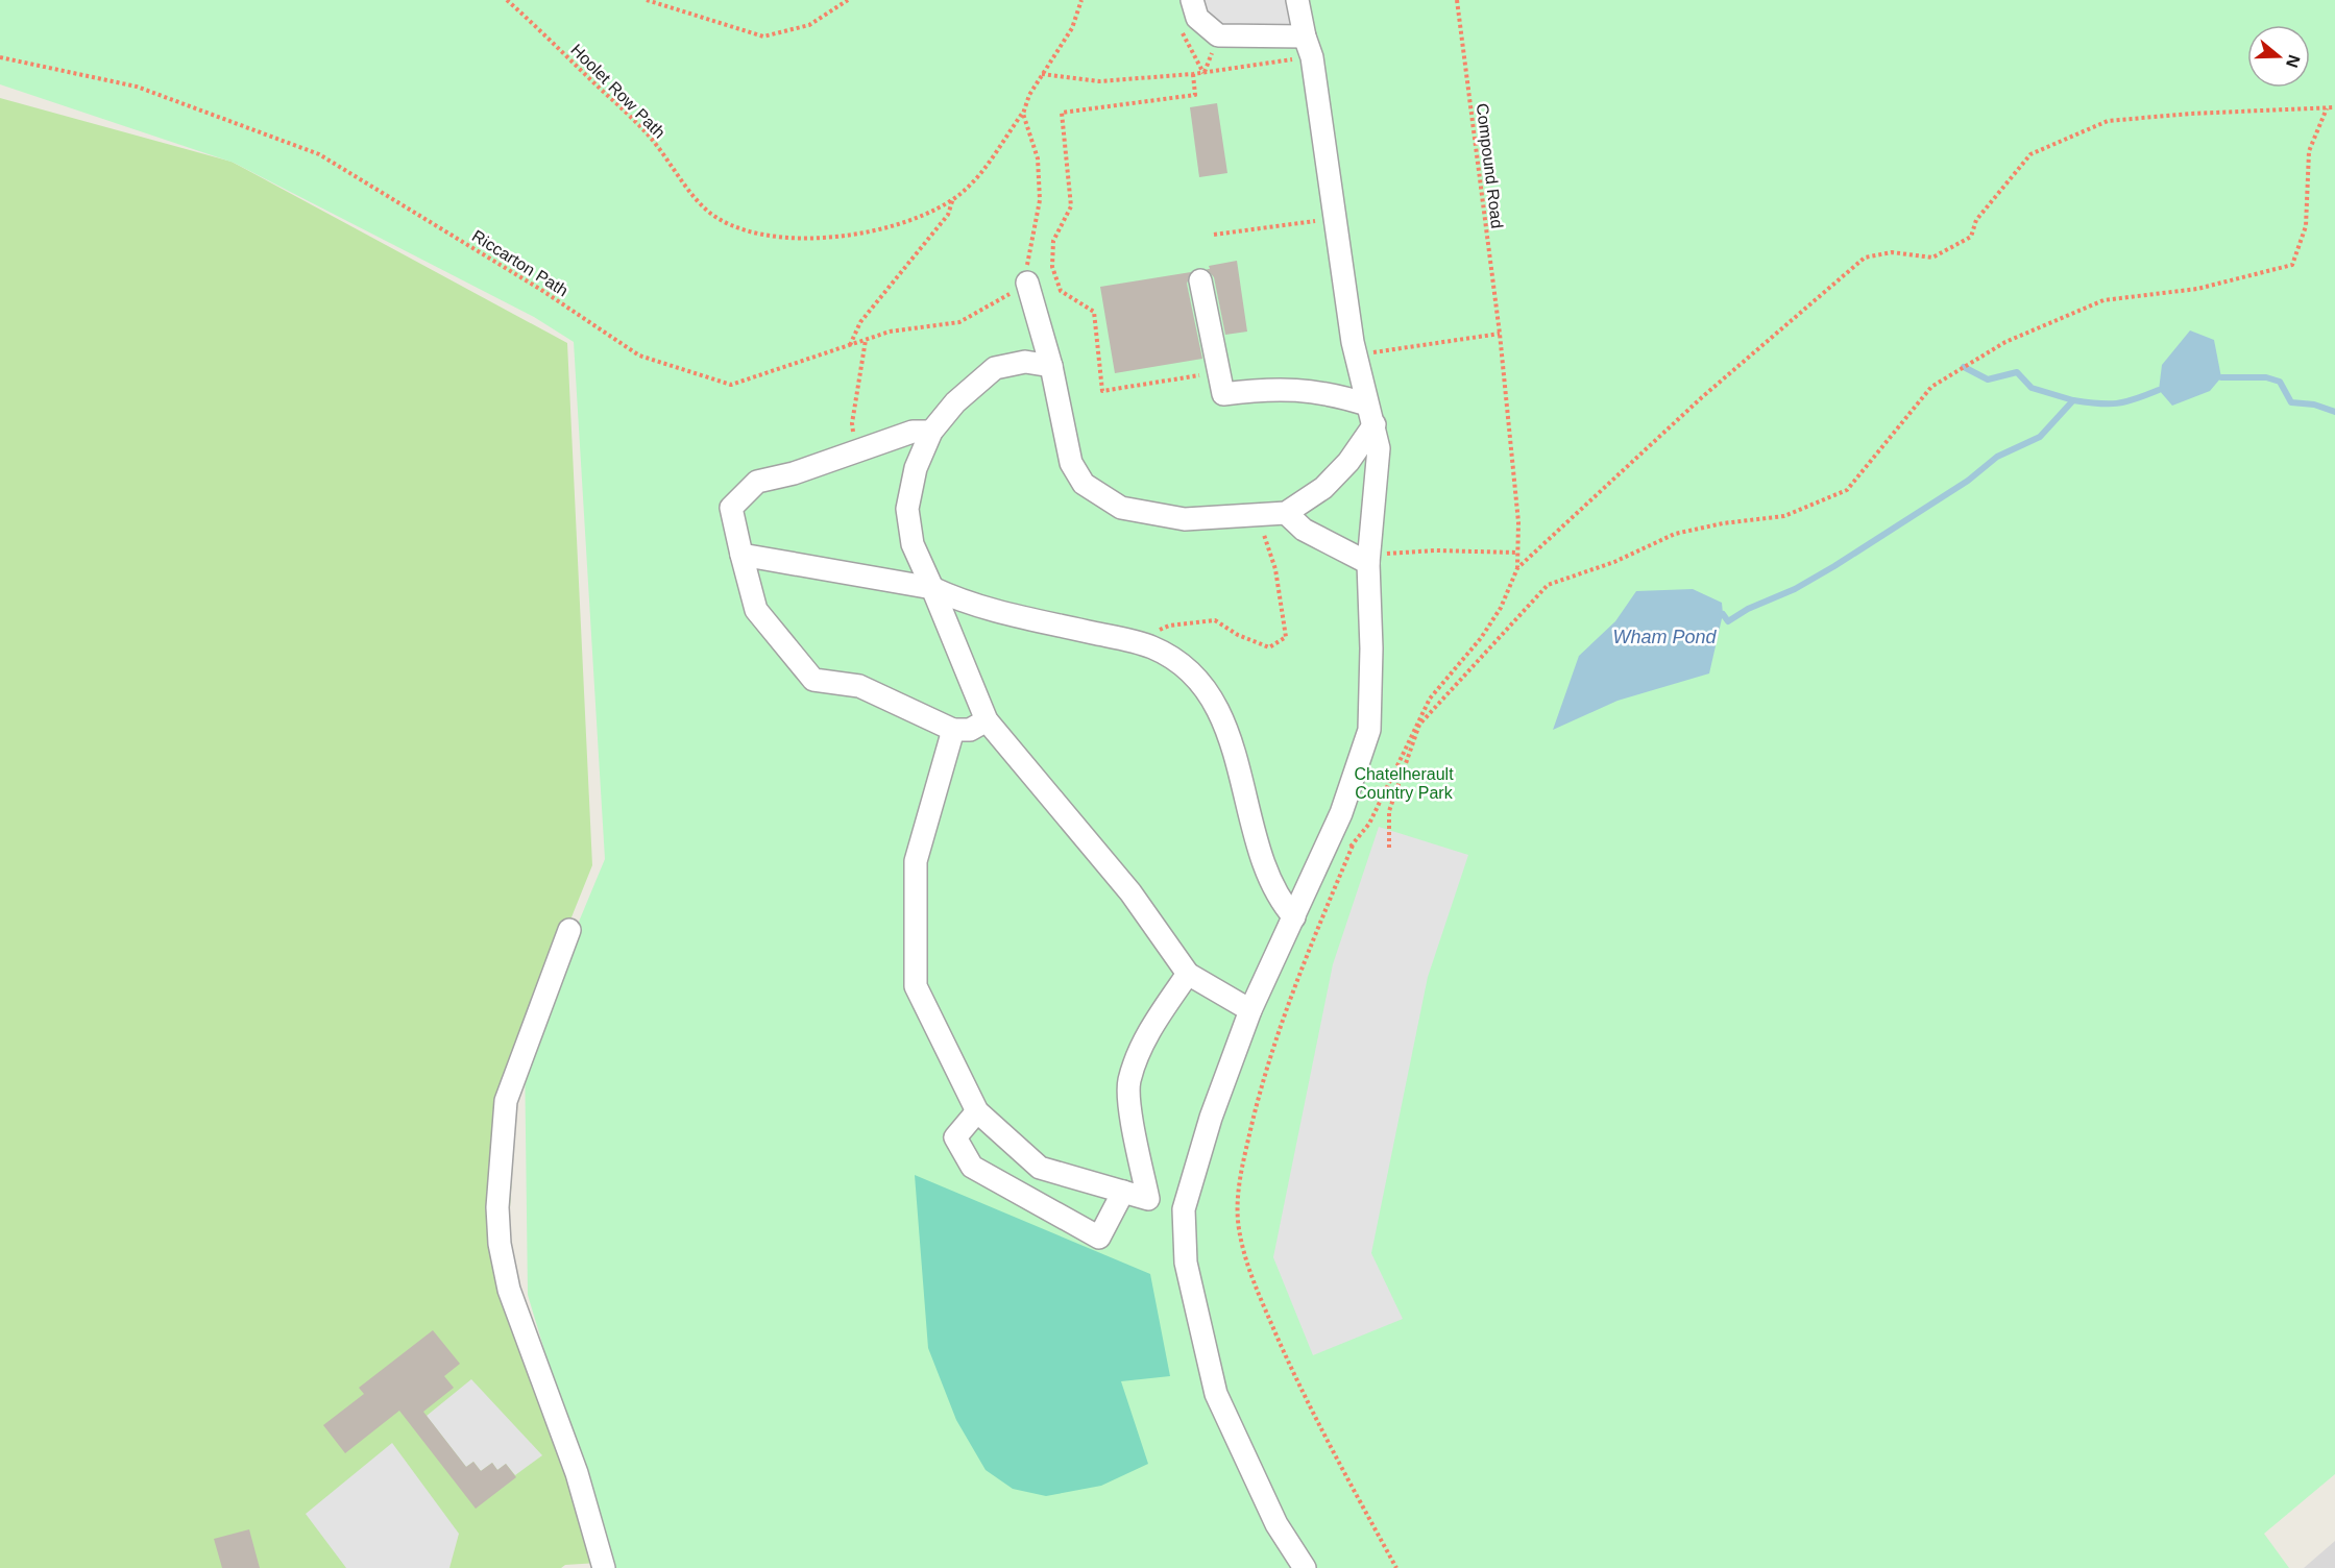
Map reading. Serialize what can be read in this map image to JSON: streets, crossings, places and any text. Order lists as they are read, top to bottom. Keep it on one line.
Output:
{"streets":{"path":["Hoolet Row Path","Compound Road","Riccarton Path"]},"water":["Wham Pond"],"parks":["Chatelherault Country Park"],"north":"right"}
